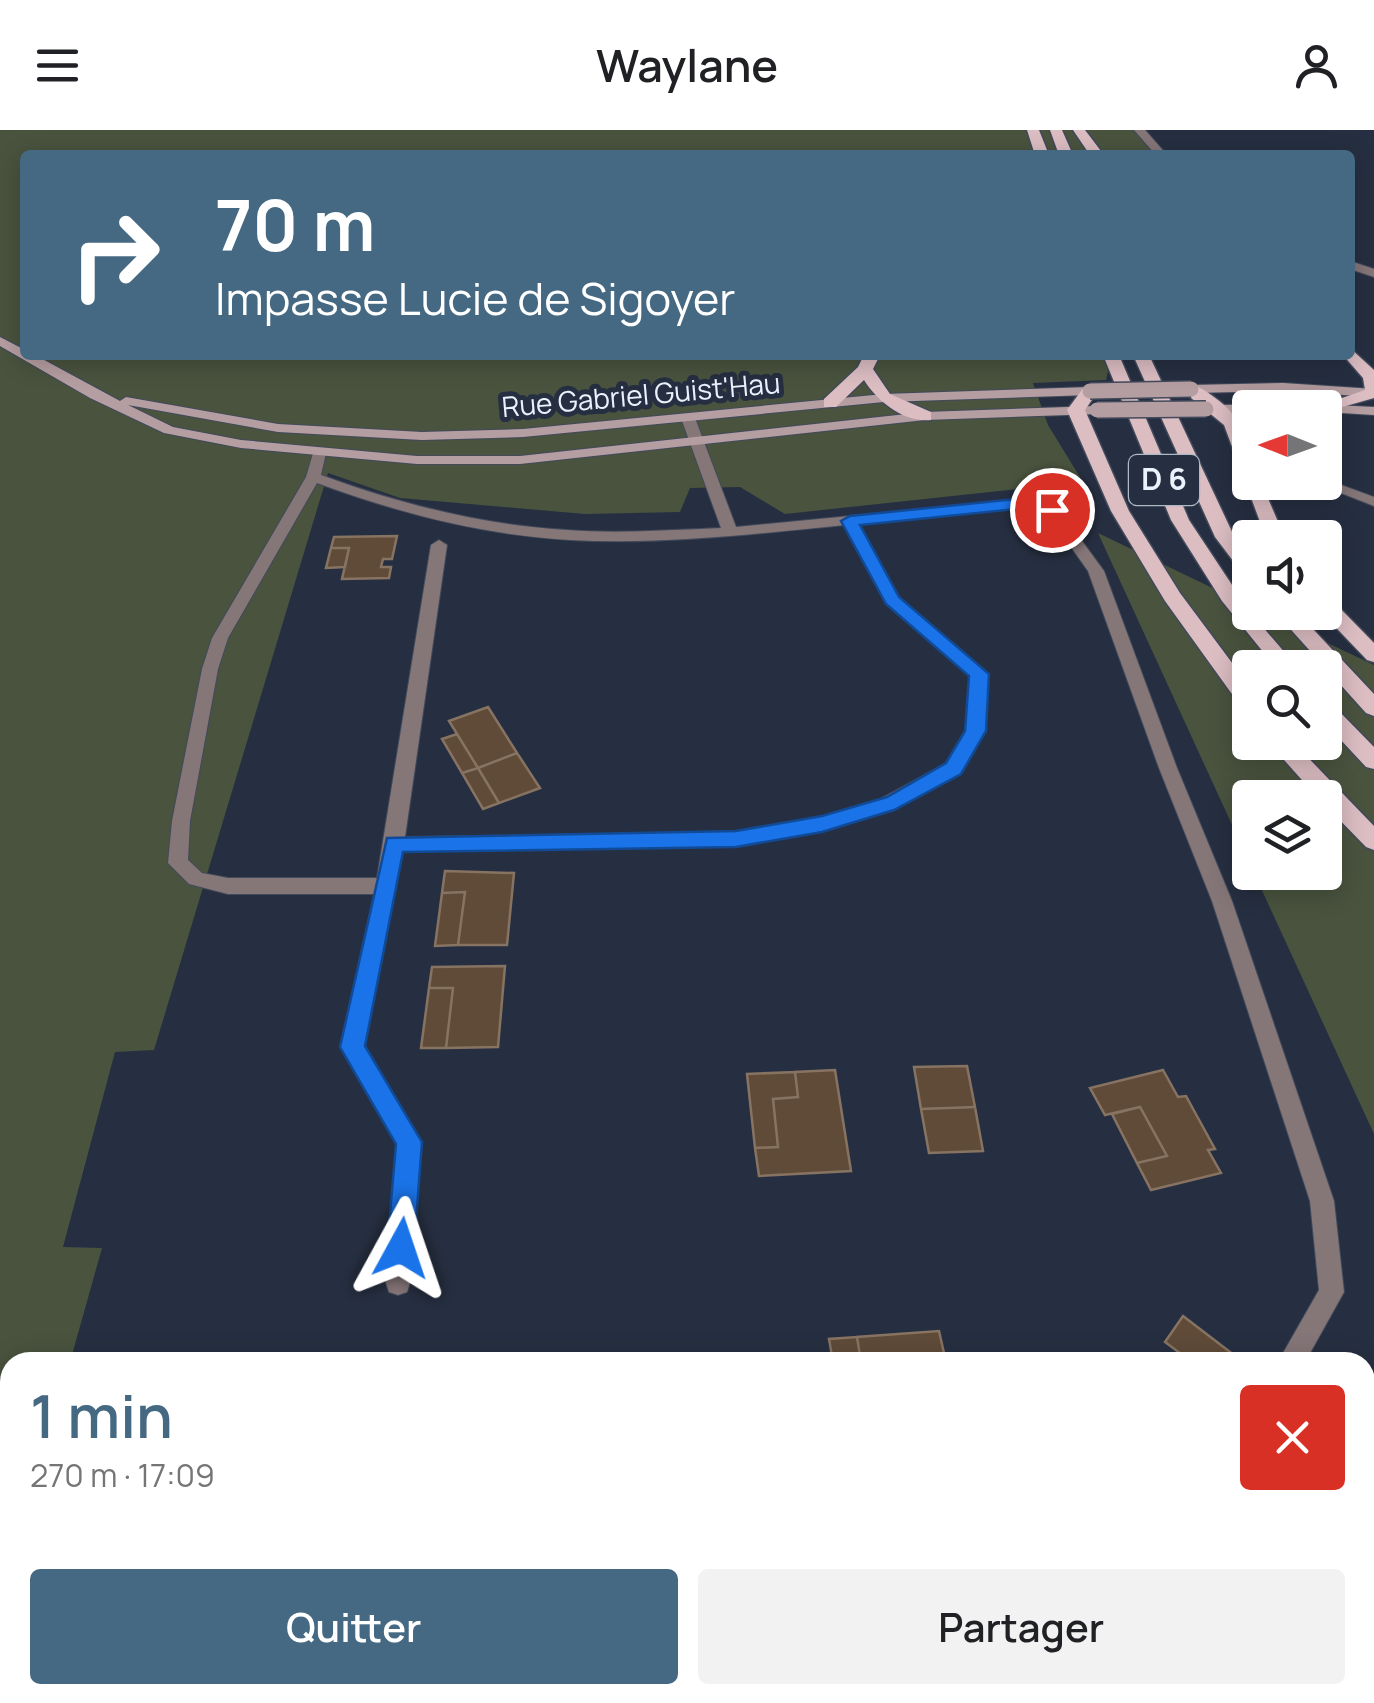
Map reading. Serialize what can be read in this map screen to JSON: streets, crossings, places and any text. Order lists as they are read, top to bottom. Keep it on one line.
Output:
{"streets":{"main road":["Rue Gabriel Guist'Hau","D 6"]},"crossings":[["Rue Gabriel Guist'Hau","D 6"]],"north":"left","page":{"header":"Waylane","turn":["70 m","Impasse Lucie de Sigoyer"],"heading":["1 min","270 m · 17:09"],"buttons":["Quitter","Partager"]}}
